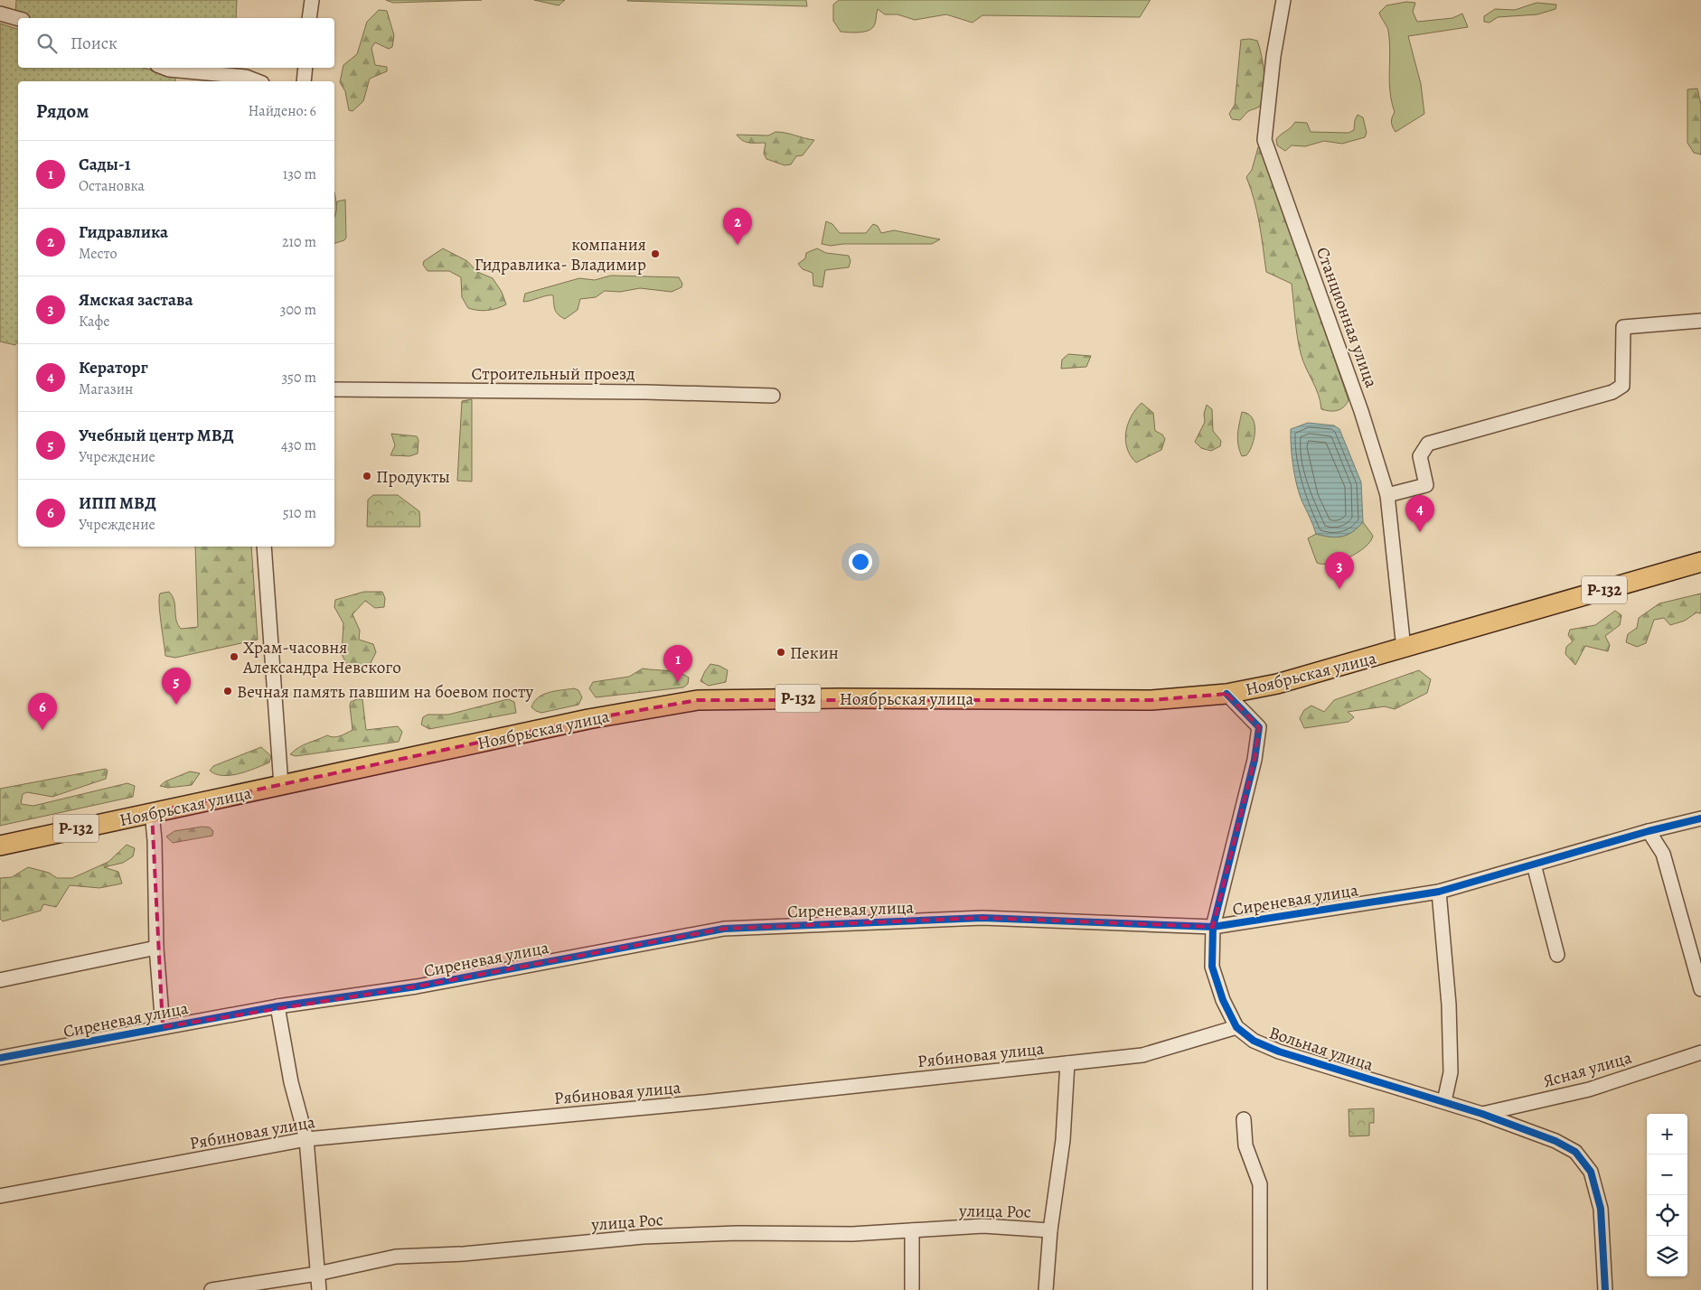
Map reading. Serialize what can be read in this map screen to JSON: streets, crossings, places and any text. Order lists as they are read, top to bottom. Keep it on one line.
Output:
{"streets":{"highway":["Р-132","Ноябрьская улица"],"street":["Станционная улица","Строительный проезд","Сиреневая улица","Вольная улица","Рябиновая улица","Ясная улица","улица Рос"]},"crossings":[["Станционная улица","Ноябрьская улица"],["Ноябрьская улица","Вольная улица"],["Сиреневая улица","Вольная улица"],["Вольная улица","Рябиновая улица"],["Вольная улица","Ясная улица"]],"places":["компания Гидравлика- Владимир","Продукты","Пекин","Храм-часовня Александра Невского","Вечная память павшим на боевом посту"],"page":{"search":"Поиск","heading":["Рядом","Найдено: 6"],"list":[{"mark":"1","name":"Сады-1","note":"Остановка","value":"130 m"},{"mark":"2","name":"Гидравлика","note":"Место","value":"210 m"},{"mark":"3","name":"Ямская застава","note":"Кафе","value":"300 m"},{"mark":"4","name":"Кераторг","note":"Магазин","value":"350 m"},{"mark":"5","name":"Учебный центр МВД","note":"Учреждение","value":"430 m"},{"mark":"6","name":"ИПП МВД","note":"Учреждение","value":"510 m"}],"pins":["2","4","3","1","5","6"],"map_buttons":["+","−"]}}
